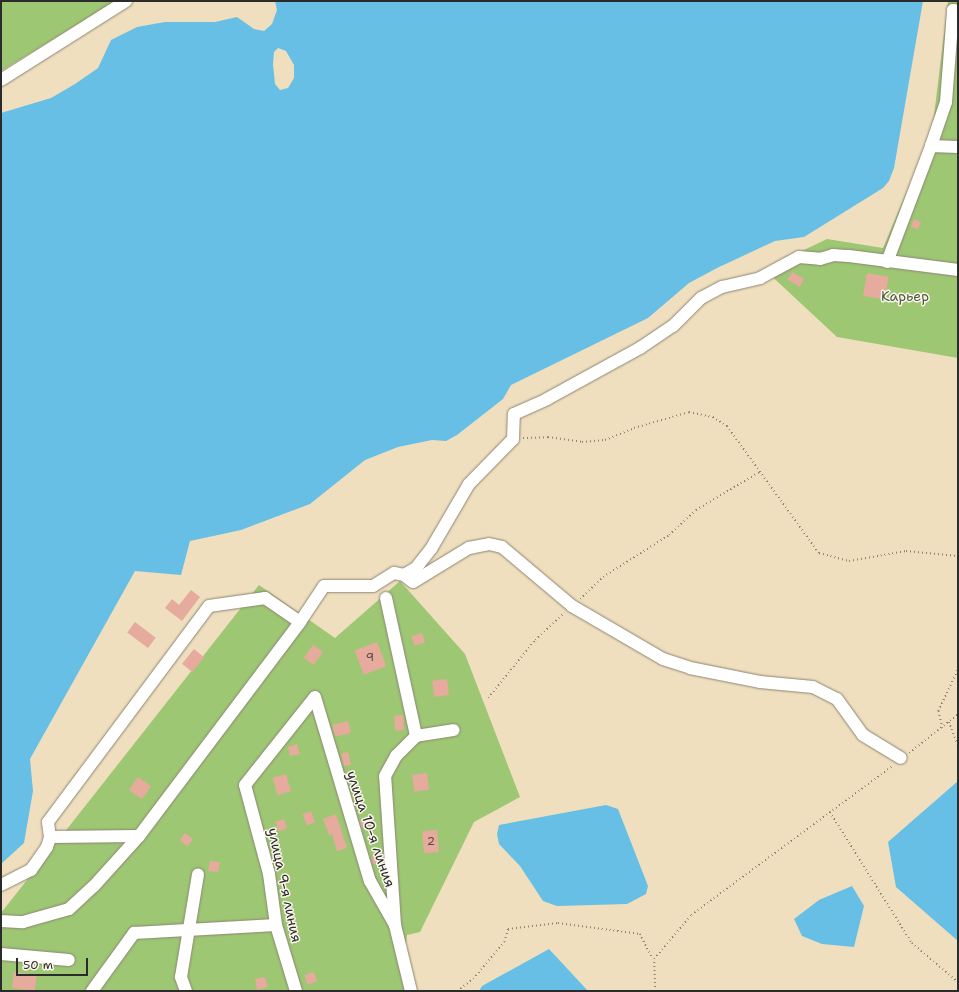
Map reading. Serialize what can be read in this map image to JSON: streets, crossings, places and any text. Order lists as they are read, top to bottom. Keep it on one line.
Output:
{"streets":{"street":["улица 10-я линия","улица 9-я линия"]},"crossings":[["улица 10-я линия","улица 9-я линия"]],"parks":["Карьер"],"house_numbers":["9","2"],"scale_bar":"50 m"}
